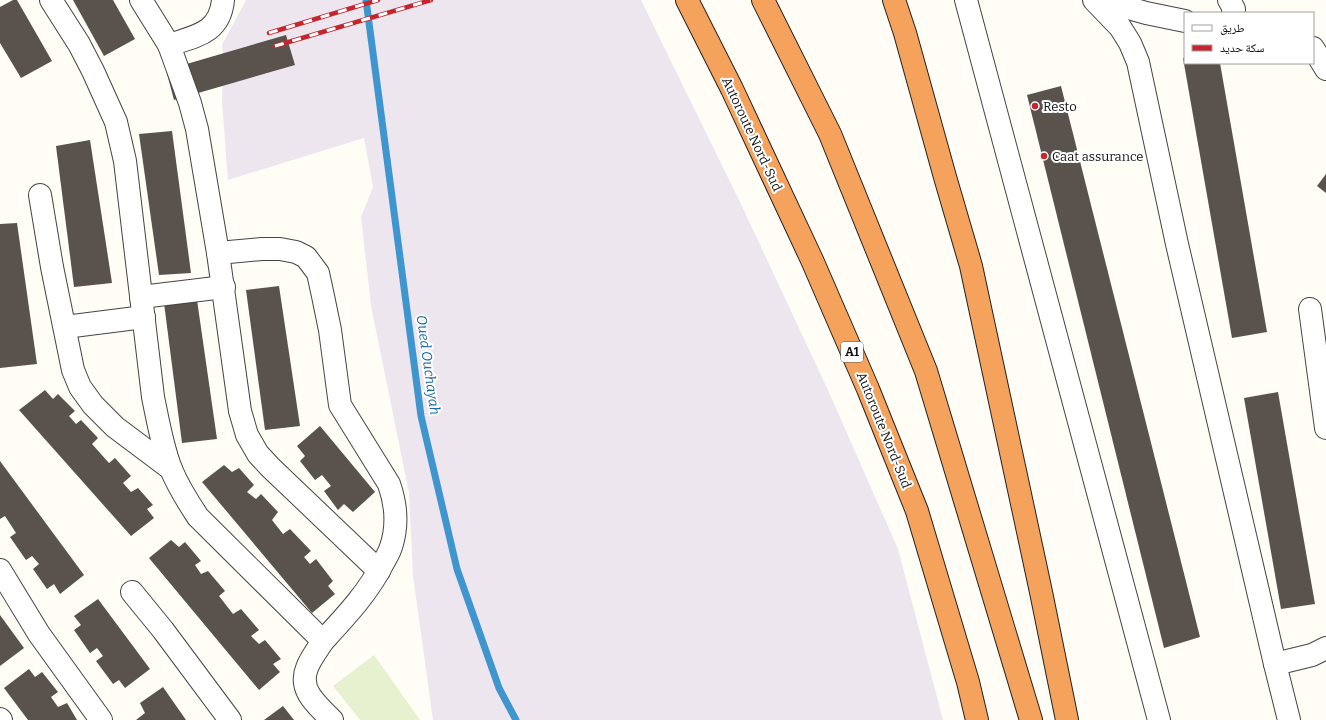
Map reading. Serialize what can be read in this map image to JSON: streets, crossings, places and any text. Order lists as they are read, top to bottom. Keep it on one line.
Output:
{"streets":{"highway":["Autoroute Nord-Sud","A1"]},"water":["Oued Ouchayah"],"places":["Resto","Caat assurance"],"legend":["طريق","سكة حديد"]}
